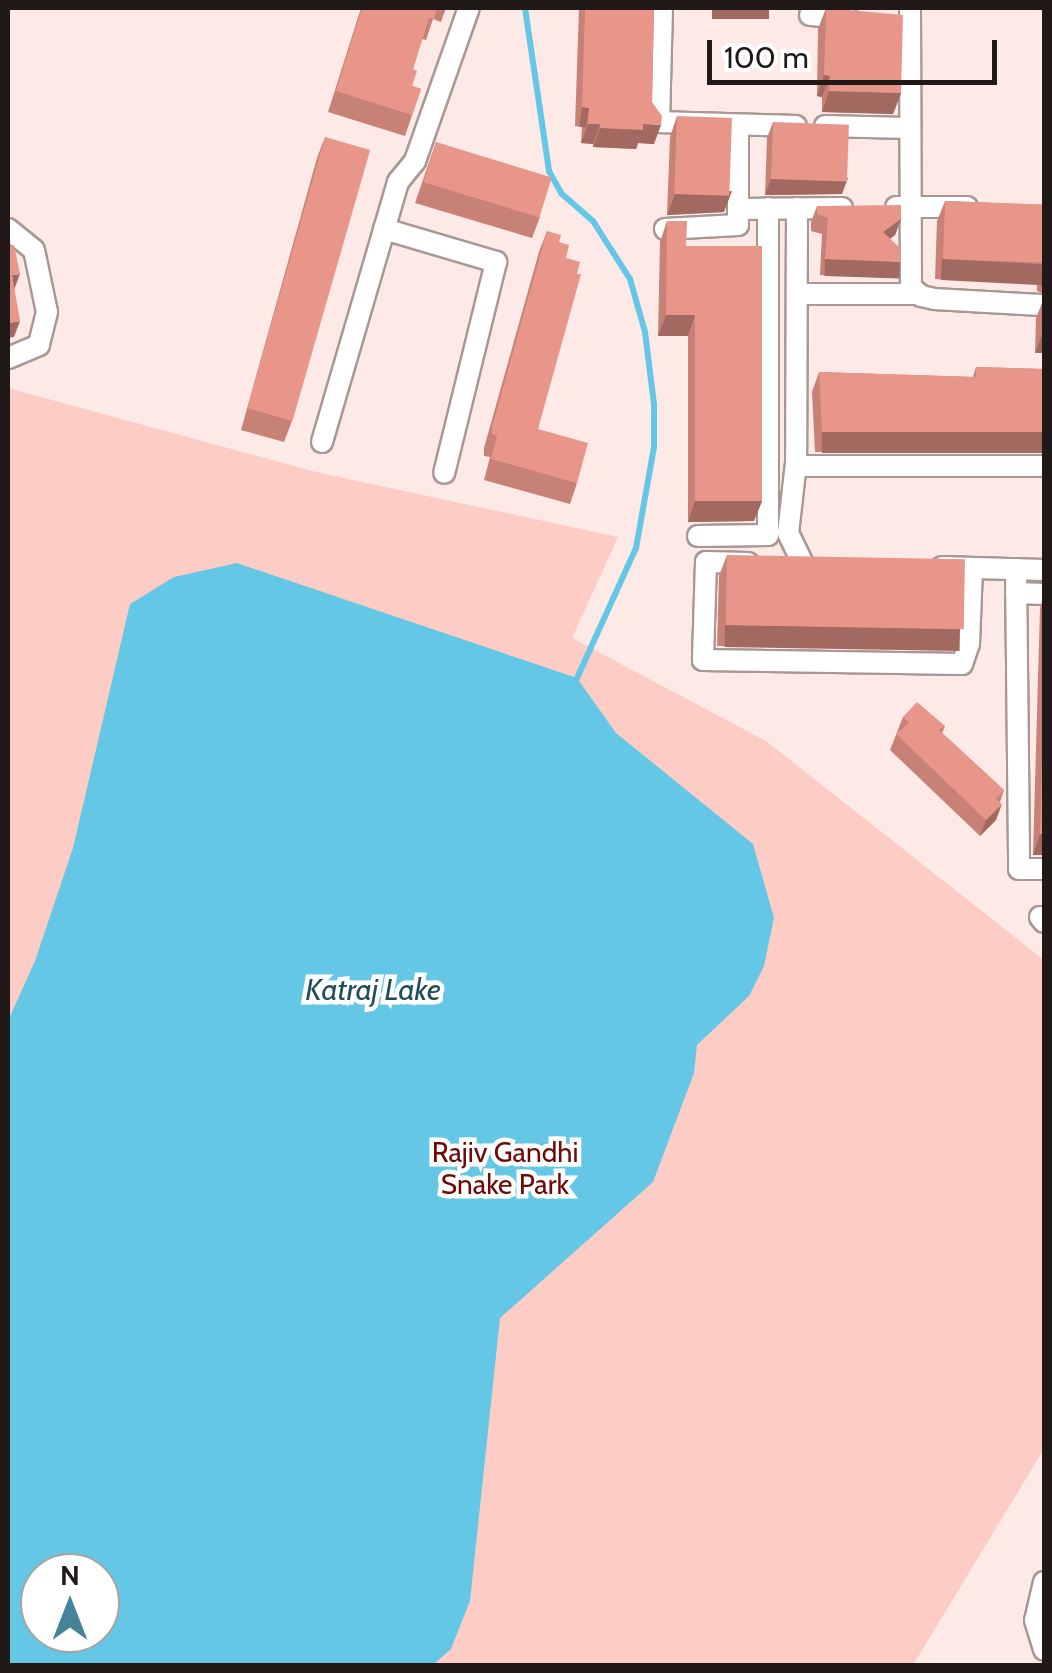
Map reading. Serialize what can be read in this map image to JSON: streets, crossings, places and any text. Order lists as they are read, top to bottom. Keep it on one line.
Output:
{"water":["Katraj Lake"],"parks":["Rajiv Gandhi Snake Park"],"scale_bar":"100 m","north":"top"}
